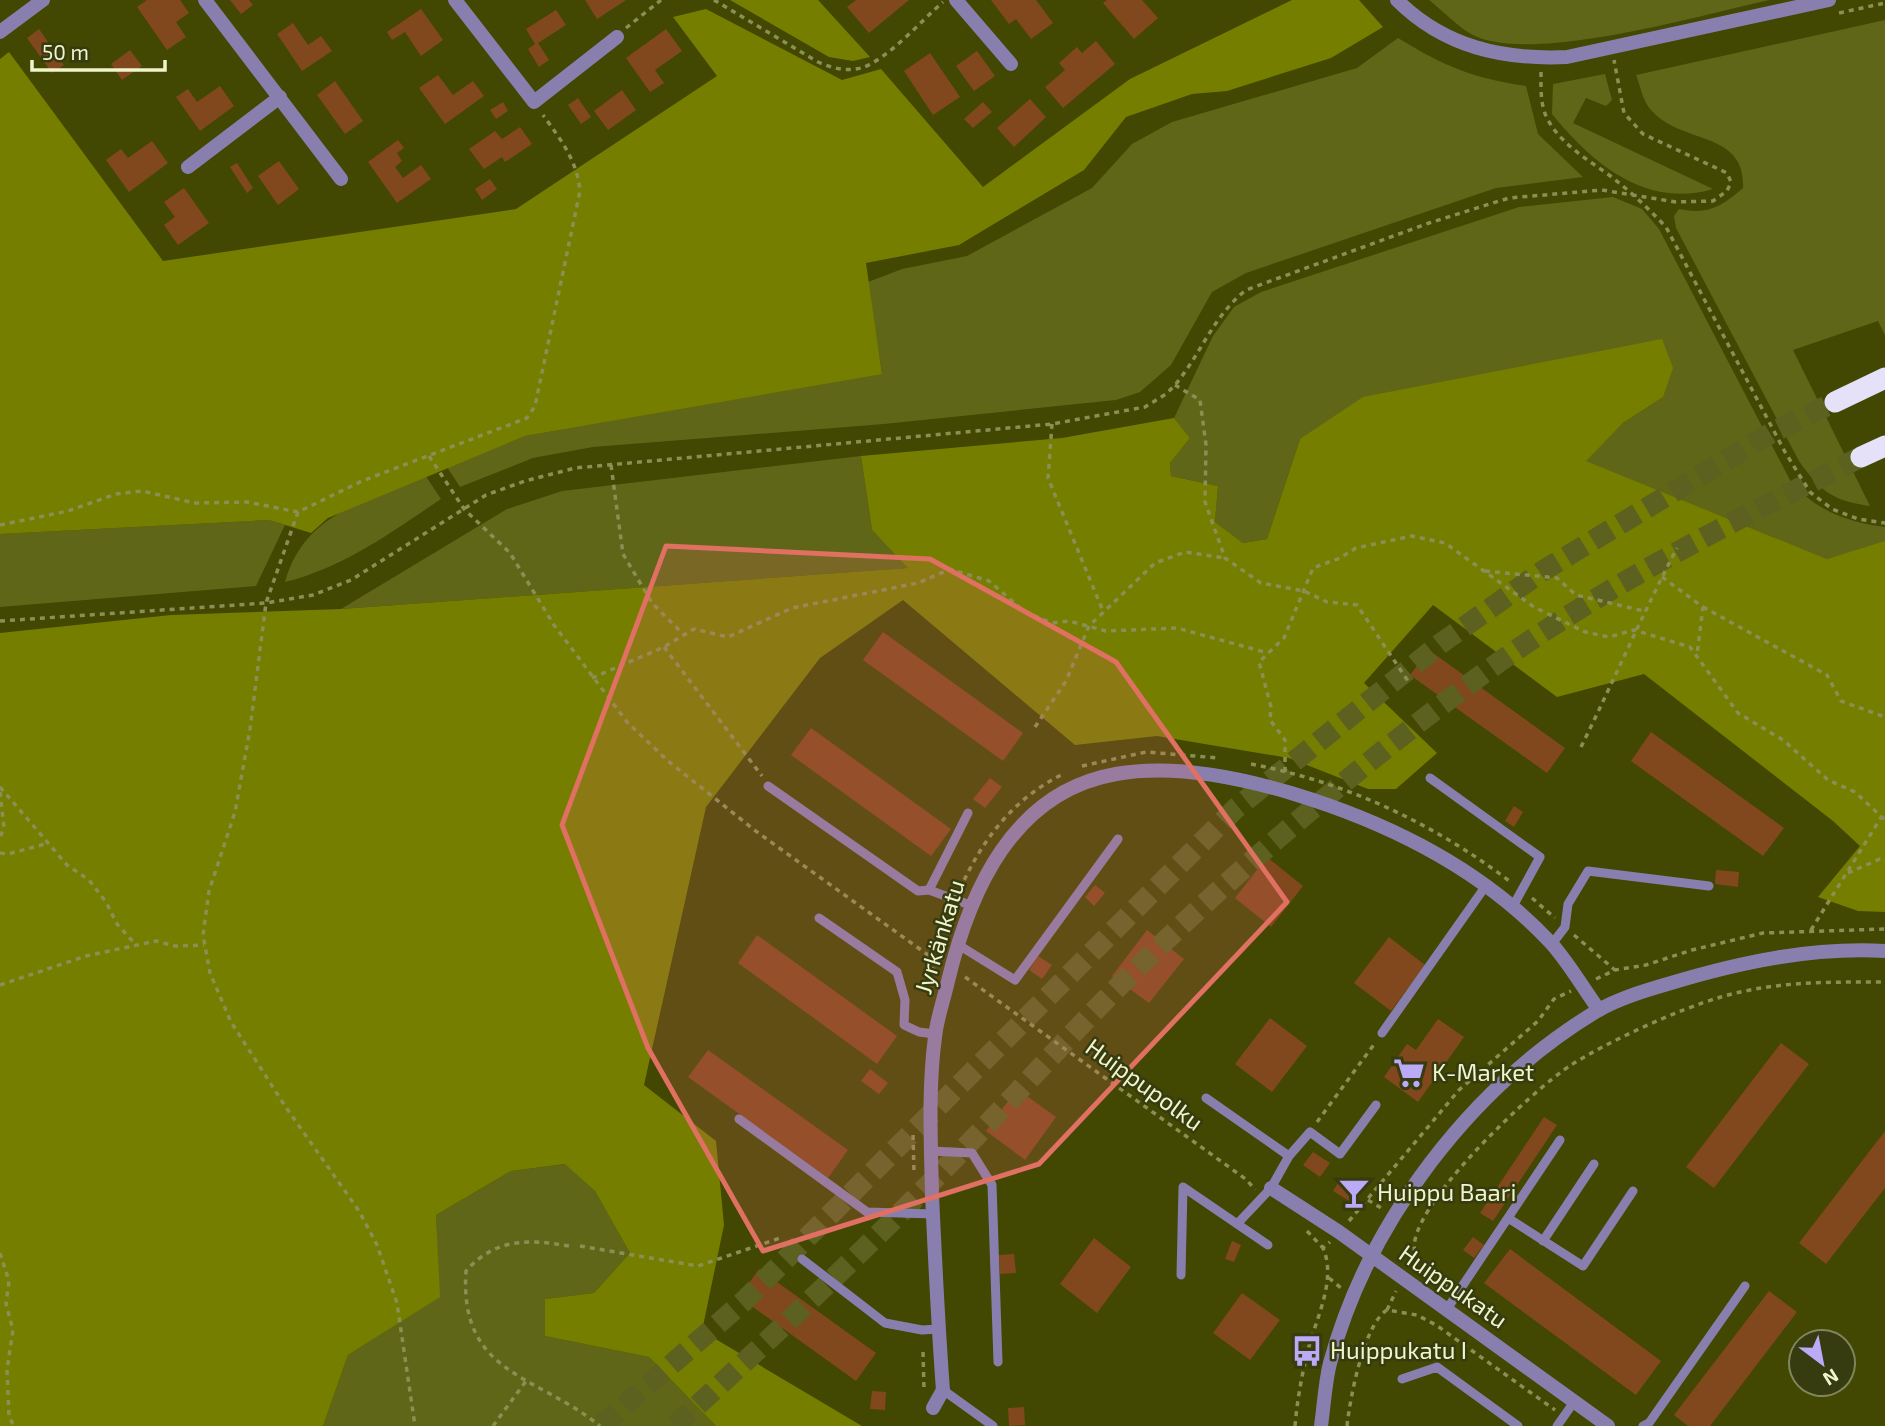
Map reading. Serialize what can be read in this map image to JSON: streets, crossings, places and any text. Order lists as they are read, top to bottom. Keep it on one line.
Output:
{"streets":{"street":["Jyrkänkatu","Huippukatu"],"path":["Huippupolku"]},"crossings":[["Jyrkänkatu","Huippupolku"],["Huippupolku","Huippukatu"]],"places":{"supermarket":["K-Market"],"bar":["Huippu Baari"],"bus stop":["Huippukatu I"]},"scale_bar":"50 m","north":"bottom right"}
